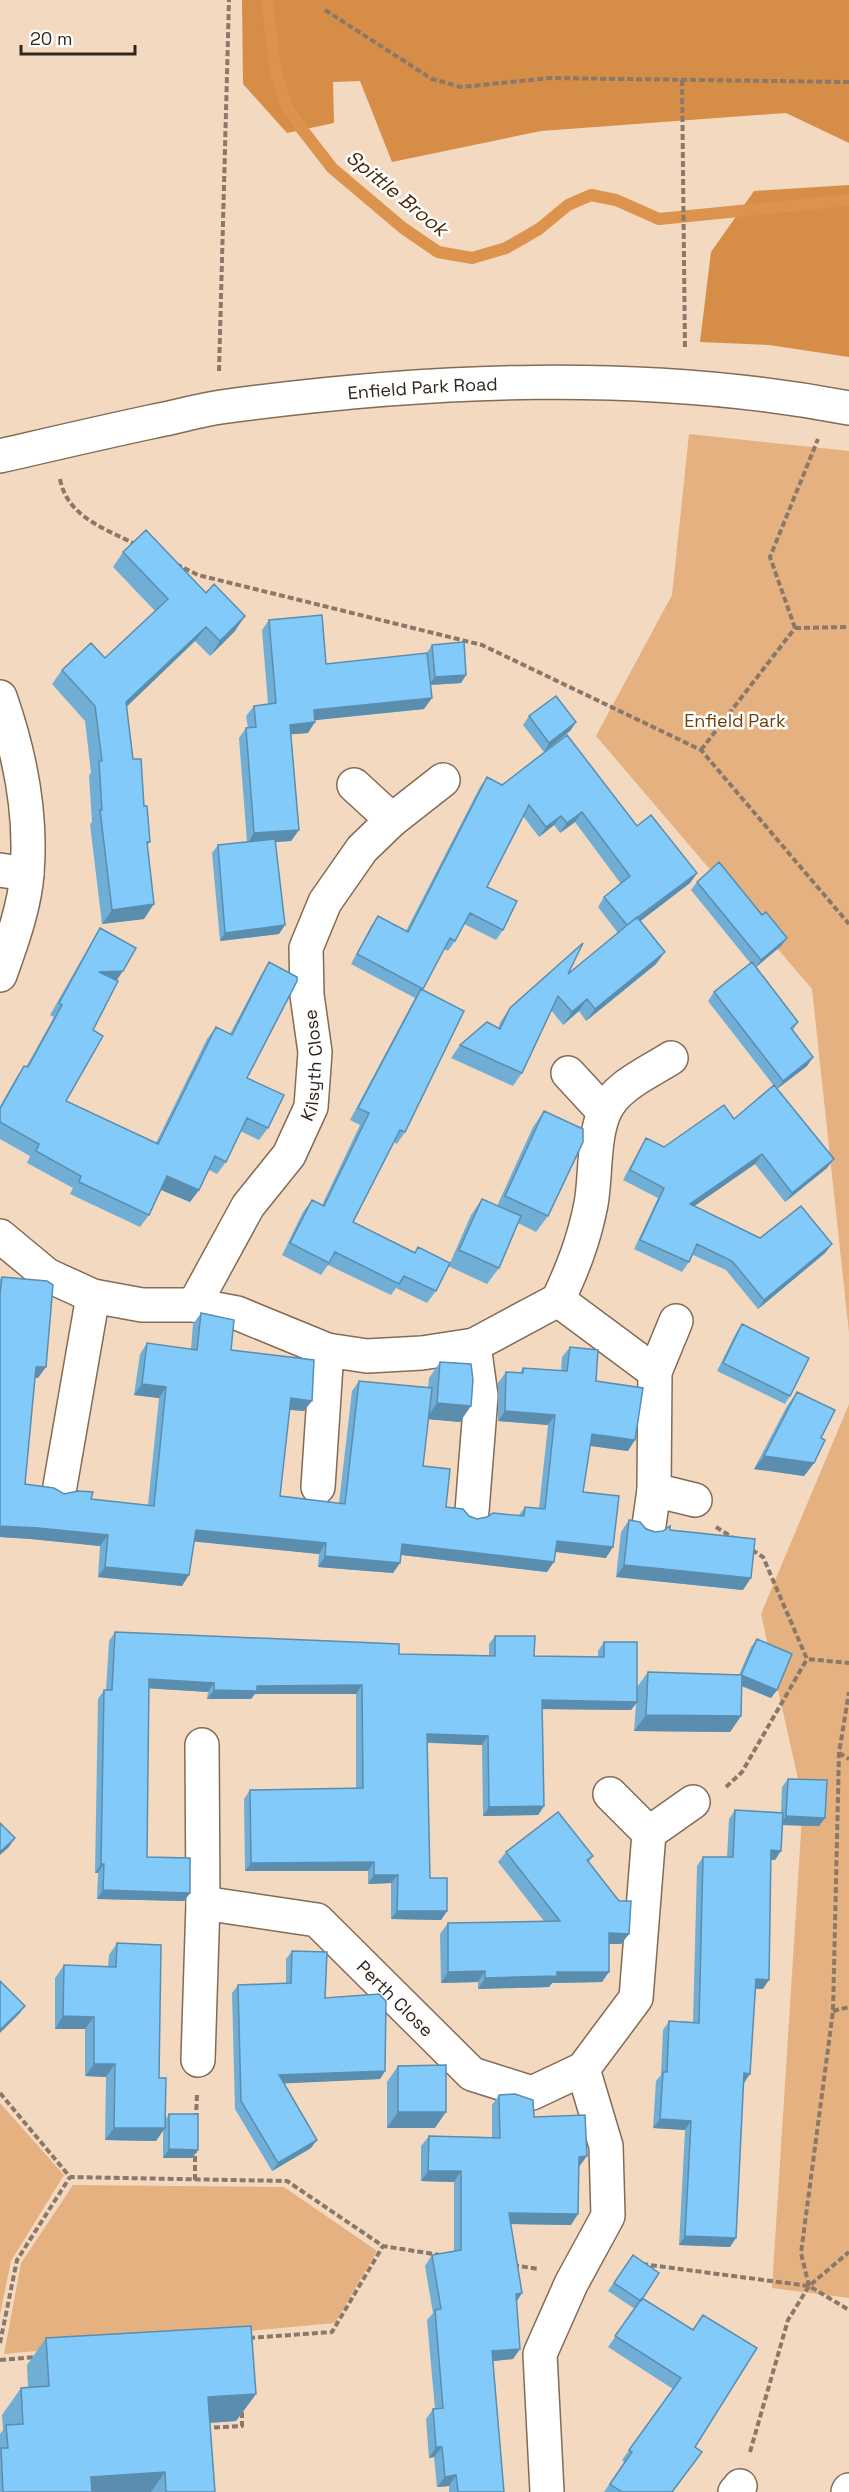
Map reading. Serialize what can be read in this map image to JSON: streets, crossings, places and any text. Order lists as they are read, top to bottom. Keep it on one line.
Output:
{"streets":{"street":["Enfield Park Road","Kilsyth Close","Perth Close"]},"water":["Spittle Brook"],"parks":["Enfield Park"],"scale_bar":"20 m"}
